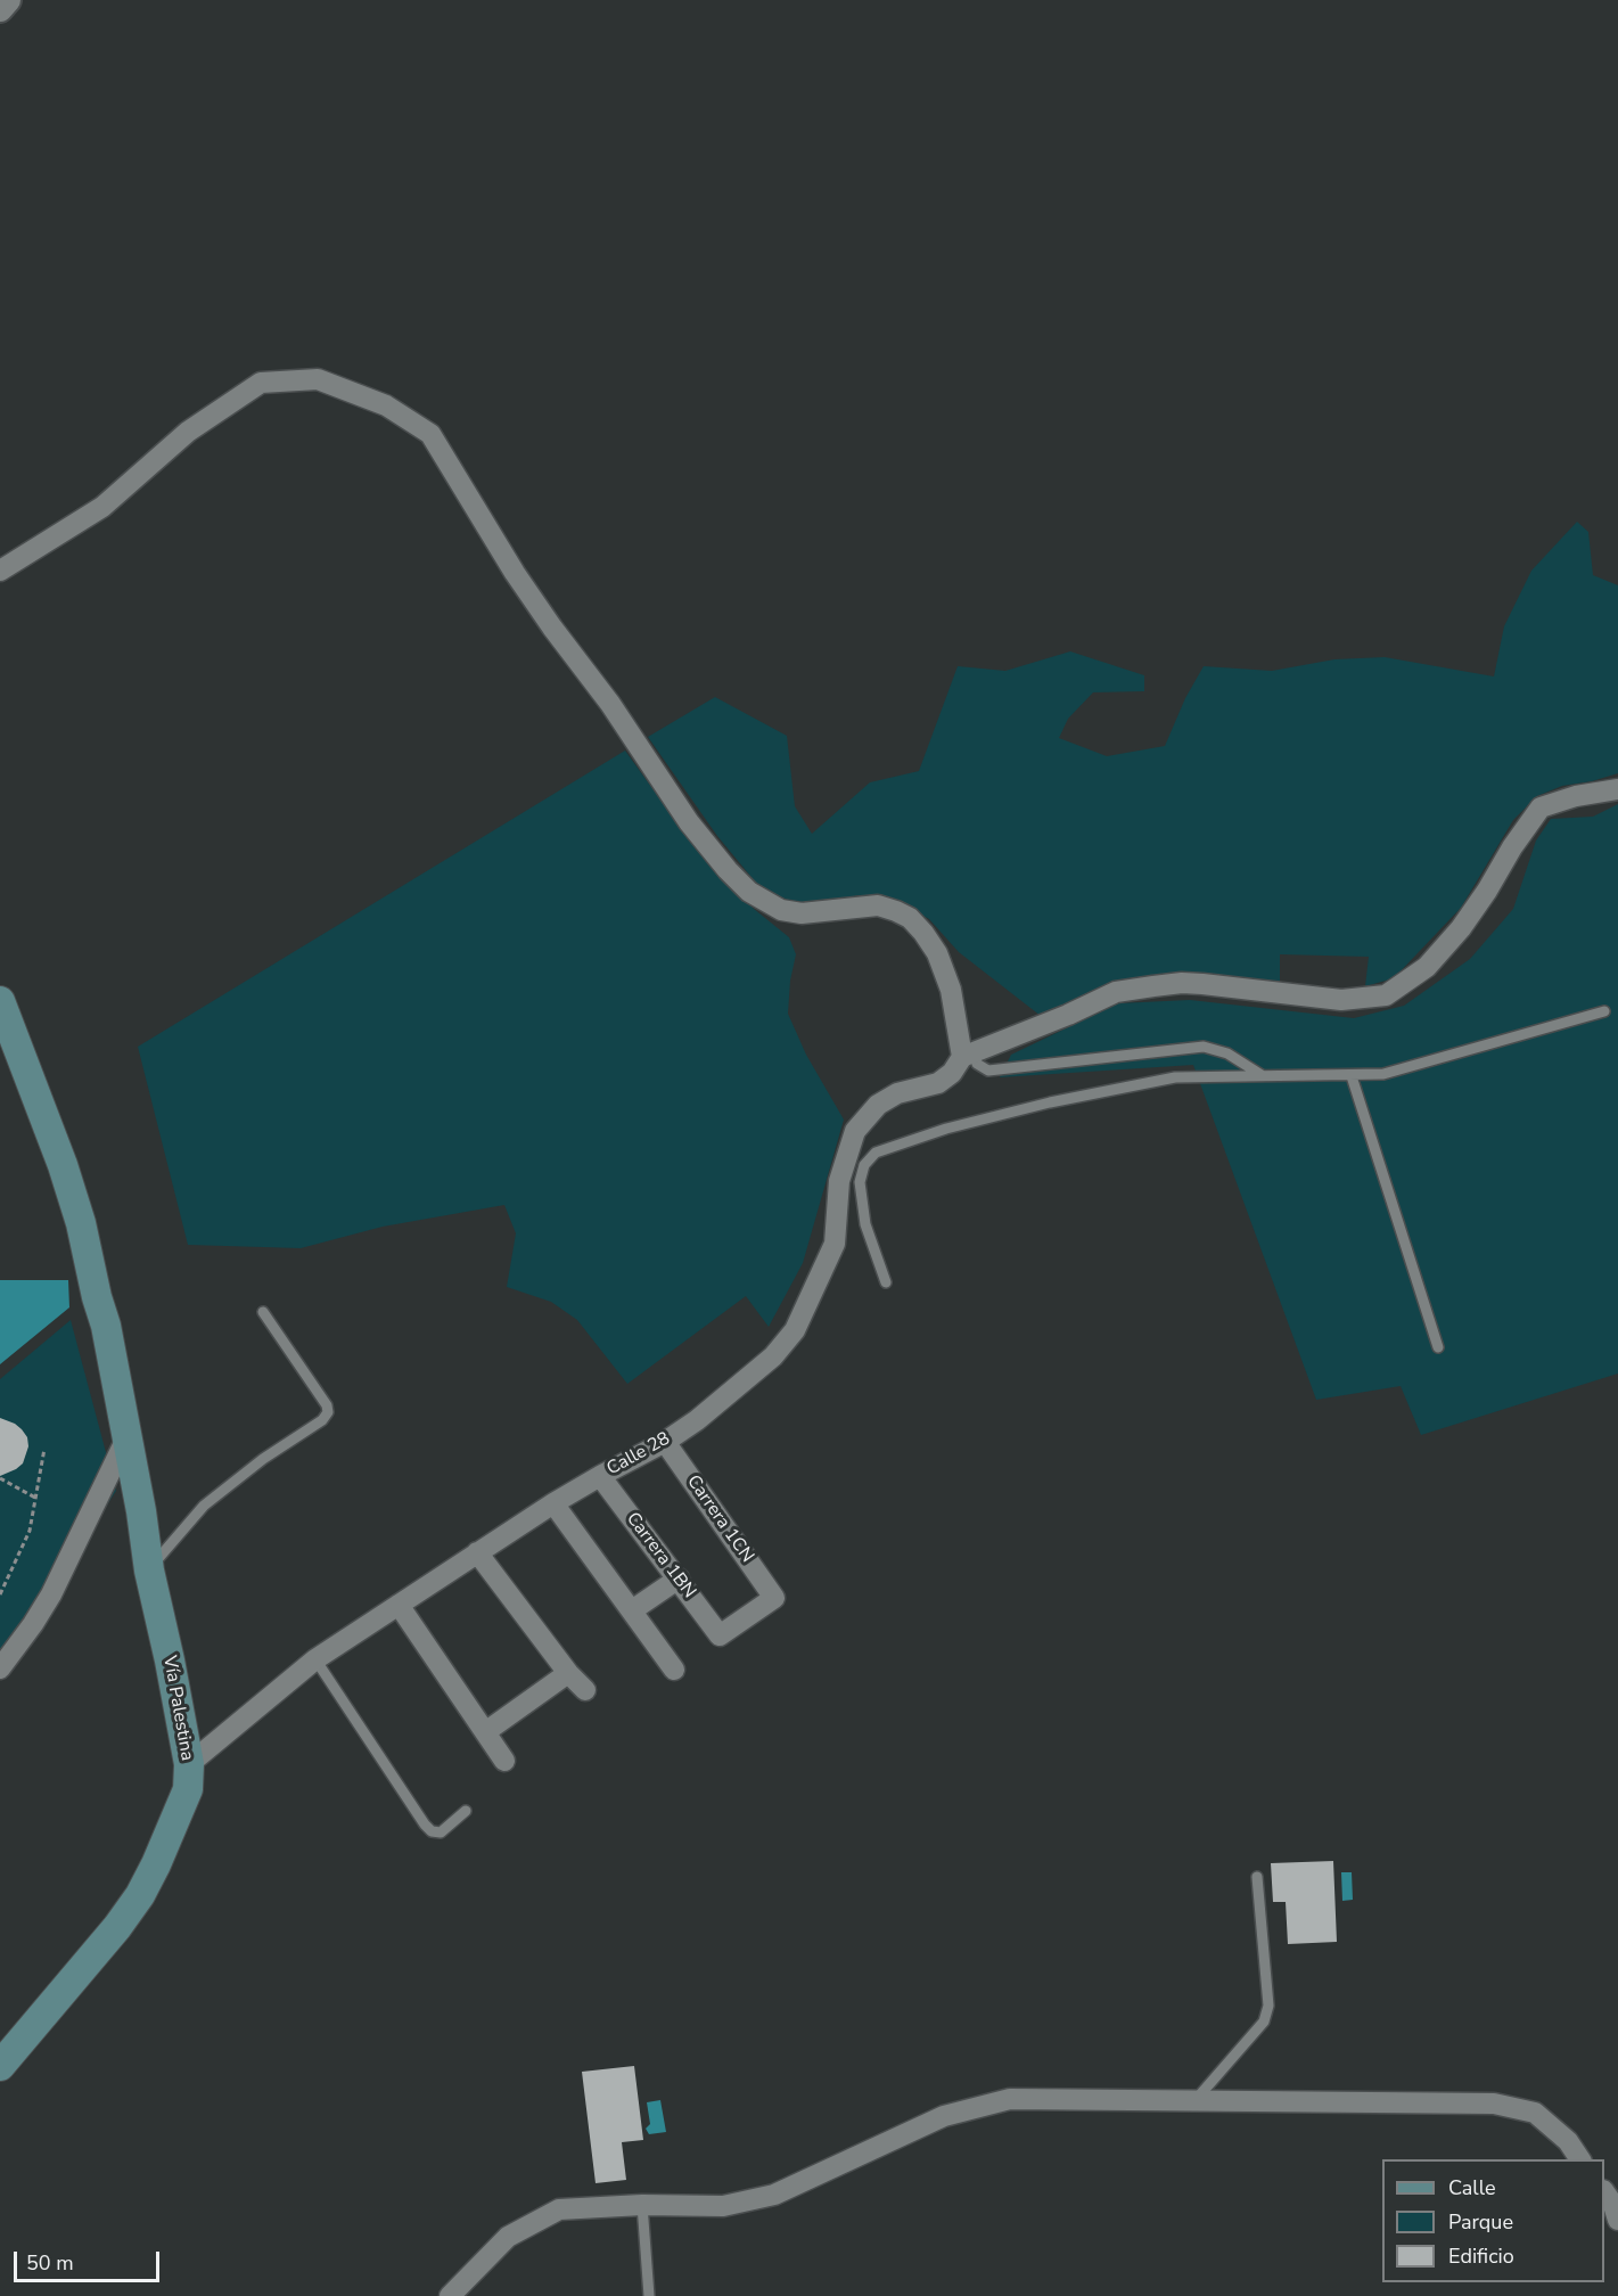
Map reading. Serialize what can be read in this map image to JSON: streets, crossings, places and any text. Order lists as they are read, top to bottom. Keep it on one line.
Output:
{"streets":{"main road":["Vía Palestina"],"street":["Calle 28","Carrera 1CN","Carrera 1BN"]},"crossings":[["Calle 28","Carrera 1CN"],["Calle 28","Carrera 1BN"],["Calle 28","Vía Palestina"],["Carrera 1CN","Carrera 1BN"]],"legend":["Calle","Parque","Edificio"],"scale_bar":"50 m"}
